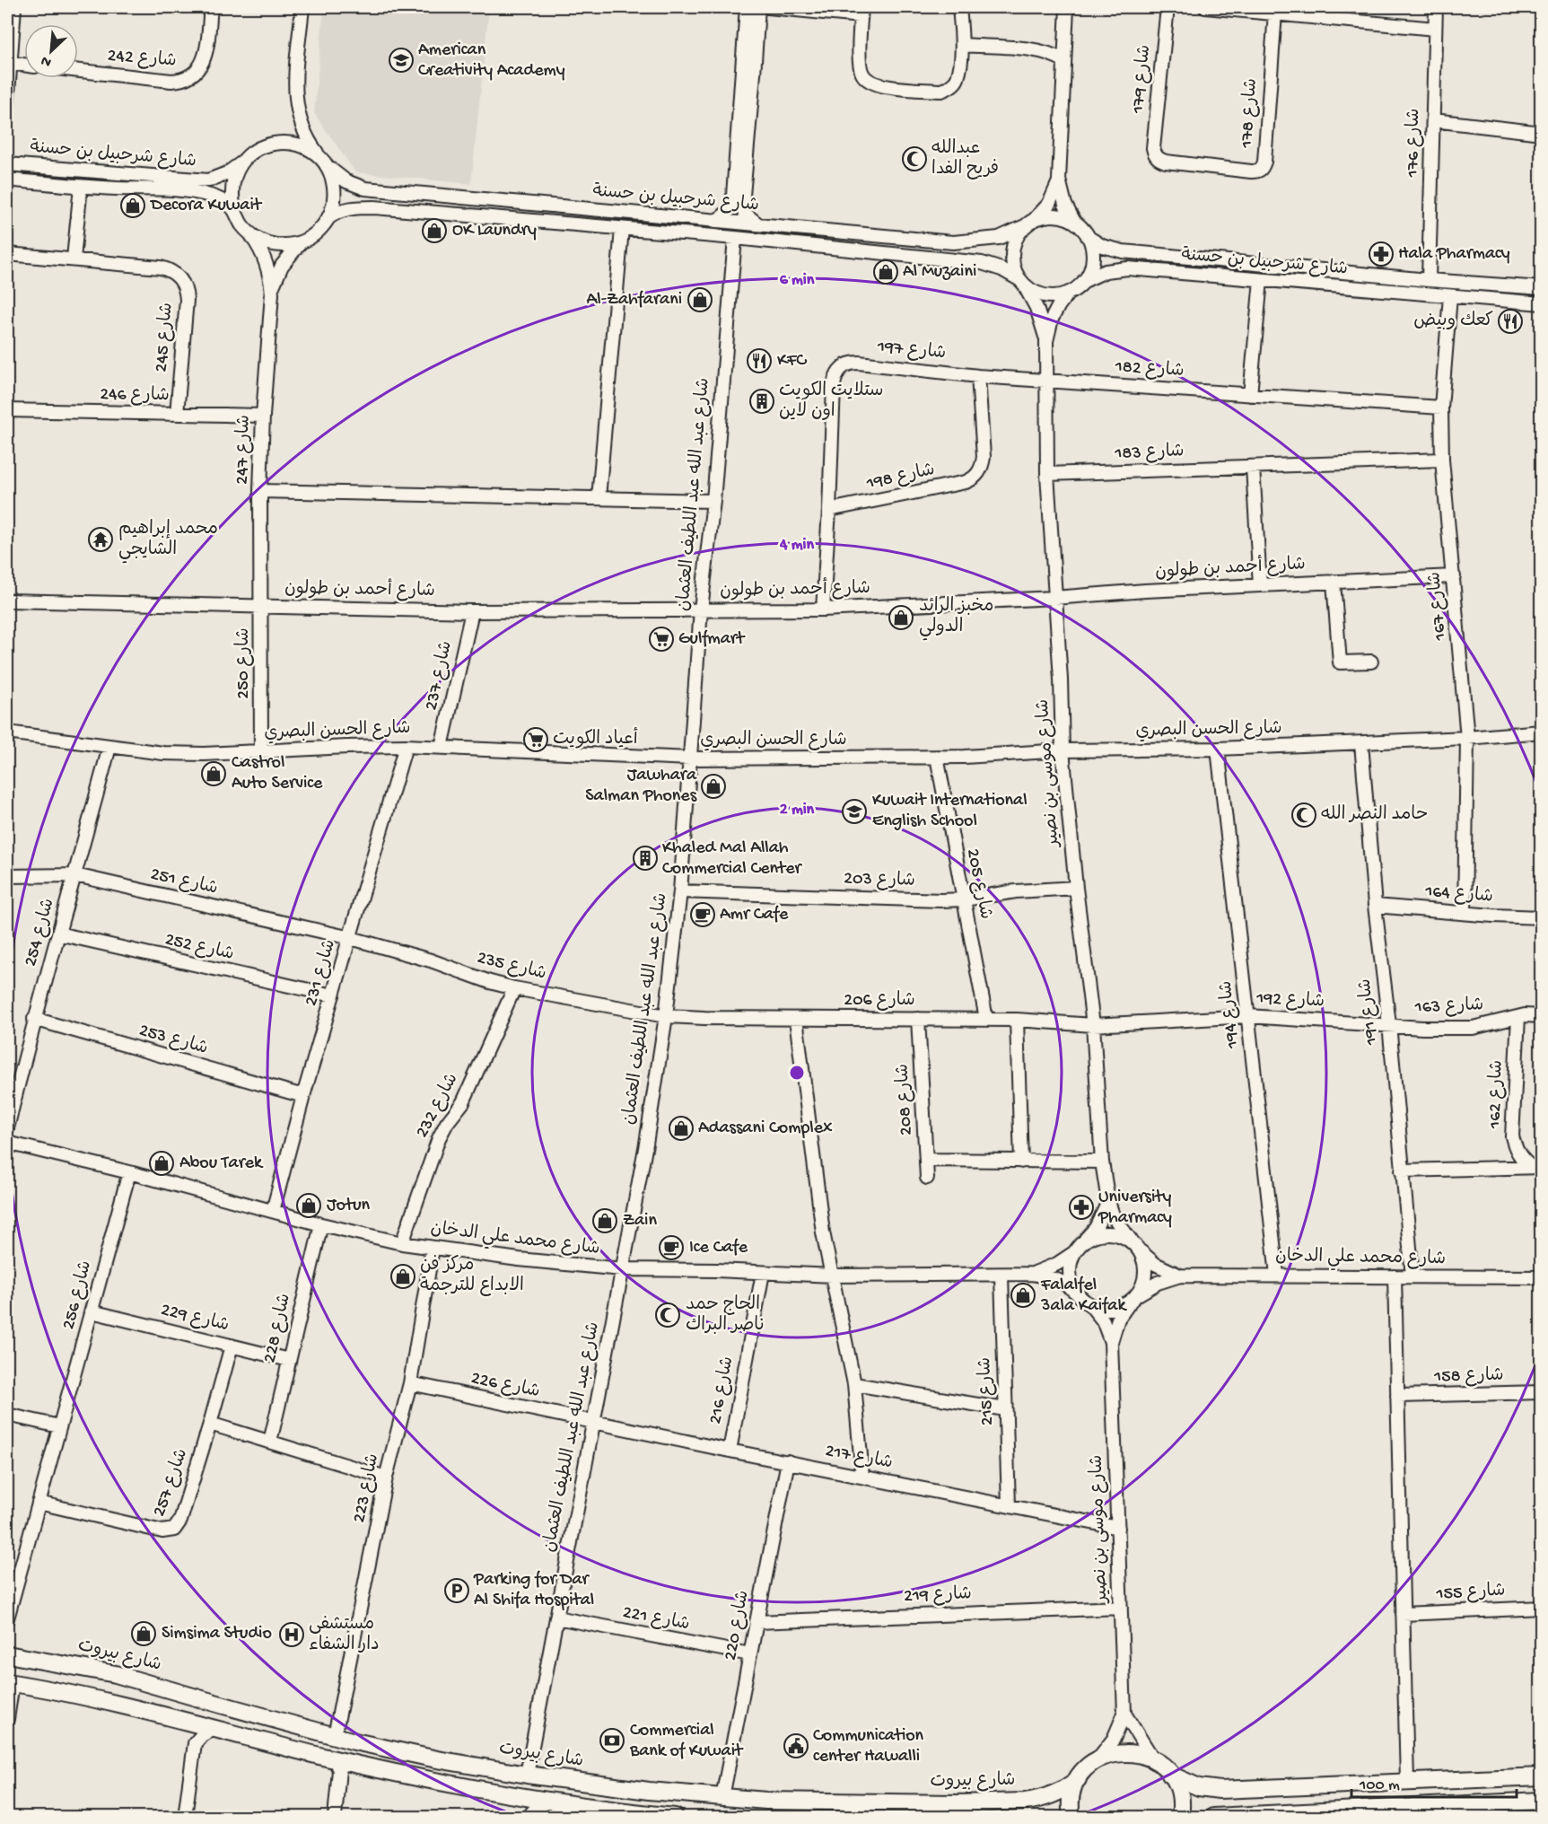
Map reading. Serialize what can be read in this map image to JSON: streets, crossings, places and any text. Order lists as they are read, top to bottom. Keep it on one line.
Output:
{"streets":{"main road":["شارع بيروت"],"street":["شارع 242","شارع 179","شارع 178","شارع 176","شارع شرحبيل بن حسنة","شارع 245","شارع 197","شارع 182","شارع 246","شارع 247","شارع 183","شارع 198","شارع عبد الله عبد اللطيف العثمان","شارع أحمد بن طولون","شارع 167","شارع 250","شارع 237","شارع الحسن البصري","شارع موسى بن نصير","شارع 203","شارع 251","شارع 205","شارع 164","شارع 254","شارع 252","شارع 235","شارع 231","شارع 206","شارع 192","شارع 163","شارع 191","شارع 194","شارع 253","شارع 162","شارع 208","شارع 232","شارع محمد علي الدخان","شارع 256","شارع 229","شارع 228","شارع 158","شارع 226","شارع 216","شارع 215","شارع 217","شارع 257","شارع 223","شارع 155","شارع 219","شارع 221","شارع 220"]},"crossings":[["شارع 179","شارع 178"],["شارع 176","شارع شرحبيل بن حسنة"],["شارع شرحبيل بن حسنة","شارع 247"],["شارع شرحبيل بن حسنة","شارع عبد الله عبد اللطيف العثمان"],["شارع شرحبيل بن حسنة","شارع 167"],["شارع شرحبيل بن حسنة","شارع موسى بن نصير"],["شارع 245","شارع 246"],["شارع 197","شارع 182"],["شارع 197","شارع 198"],["شارع 197","شارع موسى بن نصير"],["شارع 182","شارع 167"],["شارع 182","شارع موسى بن نصير"],["شارع 246","شارع 247"],["شارع 247","شارع أحمد بن طولون"],["شارع 247","شارع 250"],["شارع 183","شارع 167"],["شارع 183","شارع موسى بن نصير"],["شارع عبد الله عبد اللطيف العثمان","شارع أحمد بن طولون"],["شارع عبد الله عبد اللطيف العثمان","شارع الحسن البصري"],["شارع عبد الله عبد اللطيف العثمان","شارع 203"],["شارع عبد الله عبد اللطيف العثمان","شارع 235"],["شارع عبد الله عبد اللطيف العثمان","شارع 206"],["شارع عبد الله عبد اللطيف العثمان","شارع محمد علي الدخان"],["شارع عبد الله عبد اللطيف العثمان","شارع 226"],["شارع عبد الله عبد اللطيف العثمان","شارع 217"],["شارع عبد الله عبد اللطيف العثمان","شارع 221"],["شارع عبد الله عبد اللطيف العثمان","شارع بيروت"],["شارع أحمد بن طولون","شارع 167"],["شارع أحمد بن طولون","شارع 250"],["شارع أحمد بن طولون","شارع 237"],["شارع أحمد بن طولون","شارع موسى بن نصير"],["شارع 167","شارع الحسن البصري"],["شارع 167","شارع 164"],["شارع 250","شارع الحسن البصري"],["شارع 237","شارع الحسن البصري"],["شارع الحسن البصري","شارع موسى بن نصير"],["شارع الحسن البصري","شارع 205"],["شارع الحسن البصري","شارع 254"],["شارع الحسن البصري","شارع 231"],["شارع الحسن البصري","شارع 191"],["شارع الحسن البصري","شارع 194"],["شارع موسى بن نصير","شارع 203"],["شارع موسى بن نصير","شارع 206"],["شارع موسى بن نصير","شارع 192"],["شارع موسى بن نصير","شارع محمد علي الدخان"],["شارع موسى بن نصير","شارع 217"],["شارع موسى بن نصير","شارع 219"],["شارع موسى بن نصير","شارع بيروت"],["شارع 203","شارع 205"],["شارع 251","شارع 254"],["شارع 251","شارع 235"],["شارع 251","شارع 231"],["شارع 205","شارع 206"],["شارع 164","شارع 191"],["شارع 254","شارع 252"],["شارع 254","شارع 253"],["شارع 252","شارع 231"],["شارع 235","شارع 231"],["شارع 235","شارع 206"],["شارع 235","شارع 232"],["شارع 231","شارع 253"],["شارع 231","شارع محمد علي الدخان"],["شارع 206","شارع 192"],["شارع 206","شارع 208"],["شارع 192","شارع 163"],["شارع 192","شارع 191"],["شارع 192","شارع 194"],["شارع 163","شارع 191"],["شارع 163","شارع 162"],["شارع 191","شارع 162"],["شارع 191","شارع محمد علي الدخان"],["شارع 194","شارع محمد علي الدخان"],["شارع 232","شارع محمد علي الدخان"],["شارع محمد علي الدخان","شارع 256"],["شارع محمد علي الدخان","شارع 228"],["شارع محمد علي الدخان","شارع 216"],["شارع محمد علي الدخان","شارع 215"],["شارع محمد علي الدخان","شارع 223"],["شارع 256","شارع 229"],["شارع 256","شارع 257"],["شارع 229","شارع 228"],["شارع 229","شارع 257"],["شارع 226","شارع 217"],["شارع 226","شارع 223"],["شارع 216","شارع 217"],["شارع 215","شارع 217"],["شارع 217","شارع 220"],["شارع 223","شارع بيروت"],["شارع 219","شارع 220"],["شارع 221","شارع 220"],["شارع 220","شارع بيروت"]],"places":{"school or university":["American Creativity Academy","Kuwait International English School"],"mosque":["عبدالله فريح الفدا","حامد النصر الله","الحاج حمد ناصر البراك"],"shop":["Decora Kuwait","OK Laundry","Al Muzaini","Al-Zahfarani","مخبز الرائد الدولي","Castrol Auto Service","Jawhara Salman Phones","Adassani Complex","Abou Tarek","Jotun","Zain","مركز فن الابداع للترجمة","Falalfel 3ala Kaifak","Simsima Studio"],"pharmacy":["Hala Pharmacy","University Pharmacy"],"restaurant":["كعك وبيض","KFC"],"building":["ستلايت الكويت اون لاين","Khaled Mal Allah Commercial Center"],"temple":["محمد إبراهيم الشايجي"],"supermarket":["Gulfmart","أعياد الكويت"],"cafe":["Amr Cafe","Ice Cafe"],"parking":["Parking for Dar Al Shifa Hospital"],"hospital":["مستشفى دار الشفاء"],"bank":["Commercial Bank of Kuwait"],"public building":["Communication center Hawalli"]},"scale_bar":"100 m","north":"bottom left","rings":["6 min","4 min","2 min"]}
